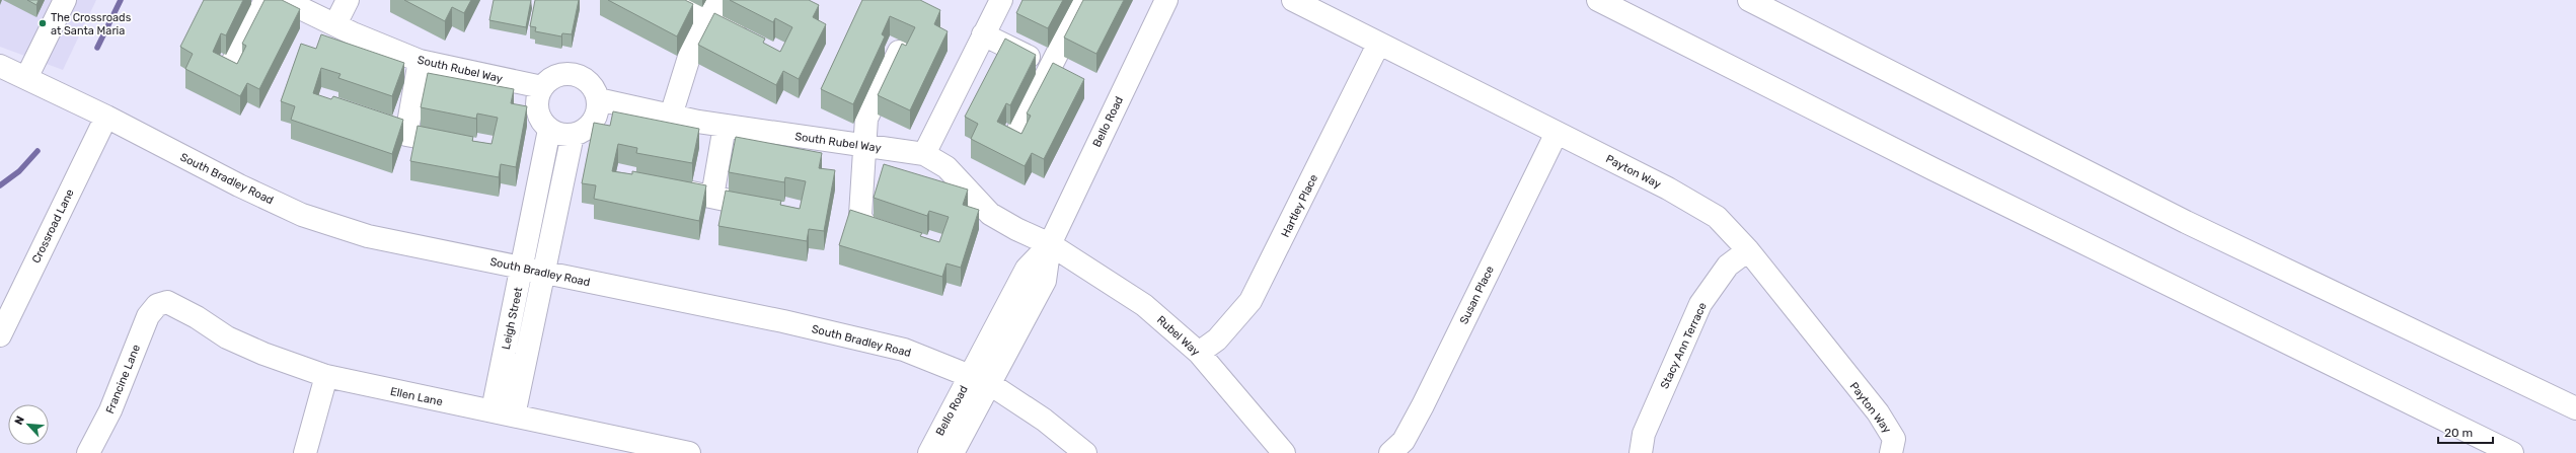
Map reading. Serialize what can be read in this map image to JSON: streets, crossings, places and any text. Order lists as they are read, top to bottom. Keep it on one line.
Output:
{"streets":{"main road":["South Rubel Way","Bello Road","Payton Way","South Bradley Road","Hartley Place","Crossroad Lane","Susan Place","Leigh Street","Rubel Way","Stacy Ann Terrace","Francine Lane","Ellen Lane"]},"crossings":[["South Rubel Way","Bello Road"],["South Rubel Way","Leigh Street"],["South Rubel Way","Rubel Way"],["Bello Road","South Bradley Road"],["Bello Road","Rubel Way"],["Payton Way","Hartley Place"],["Payton Way","Susan Place"],["Payton Way","Stacy Ann Terrace"],["South Bradley Road","Crossroad Lane"],["South Bradley Road","Leigh Street"],["Hartley Place","Rubel Way"],["Leigh Street","Ellen Lane"],["Francine Lane","Ellen Lane"]],"places":["The Crossroads at Santa Maria"],"scale_bar":"20 m","north":"top left"}
